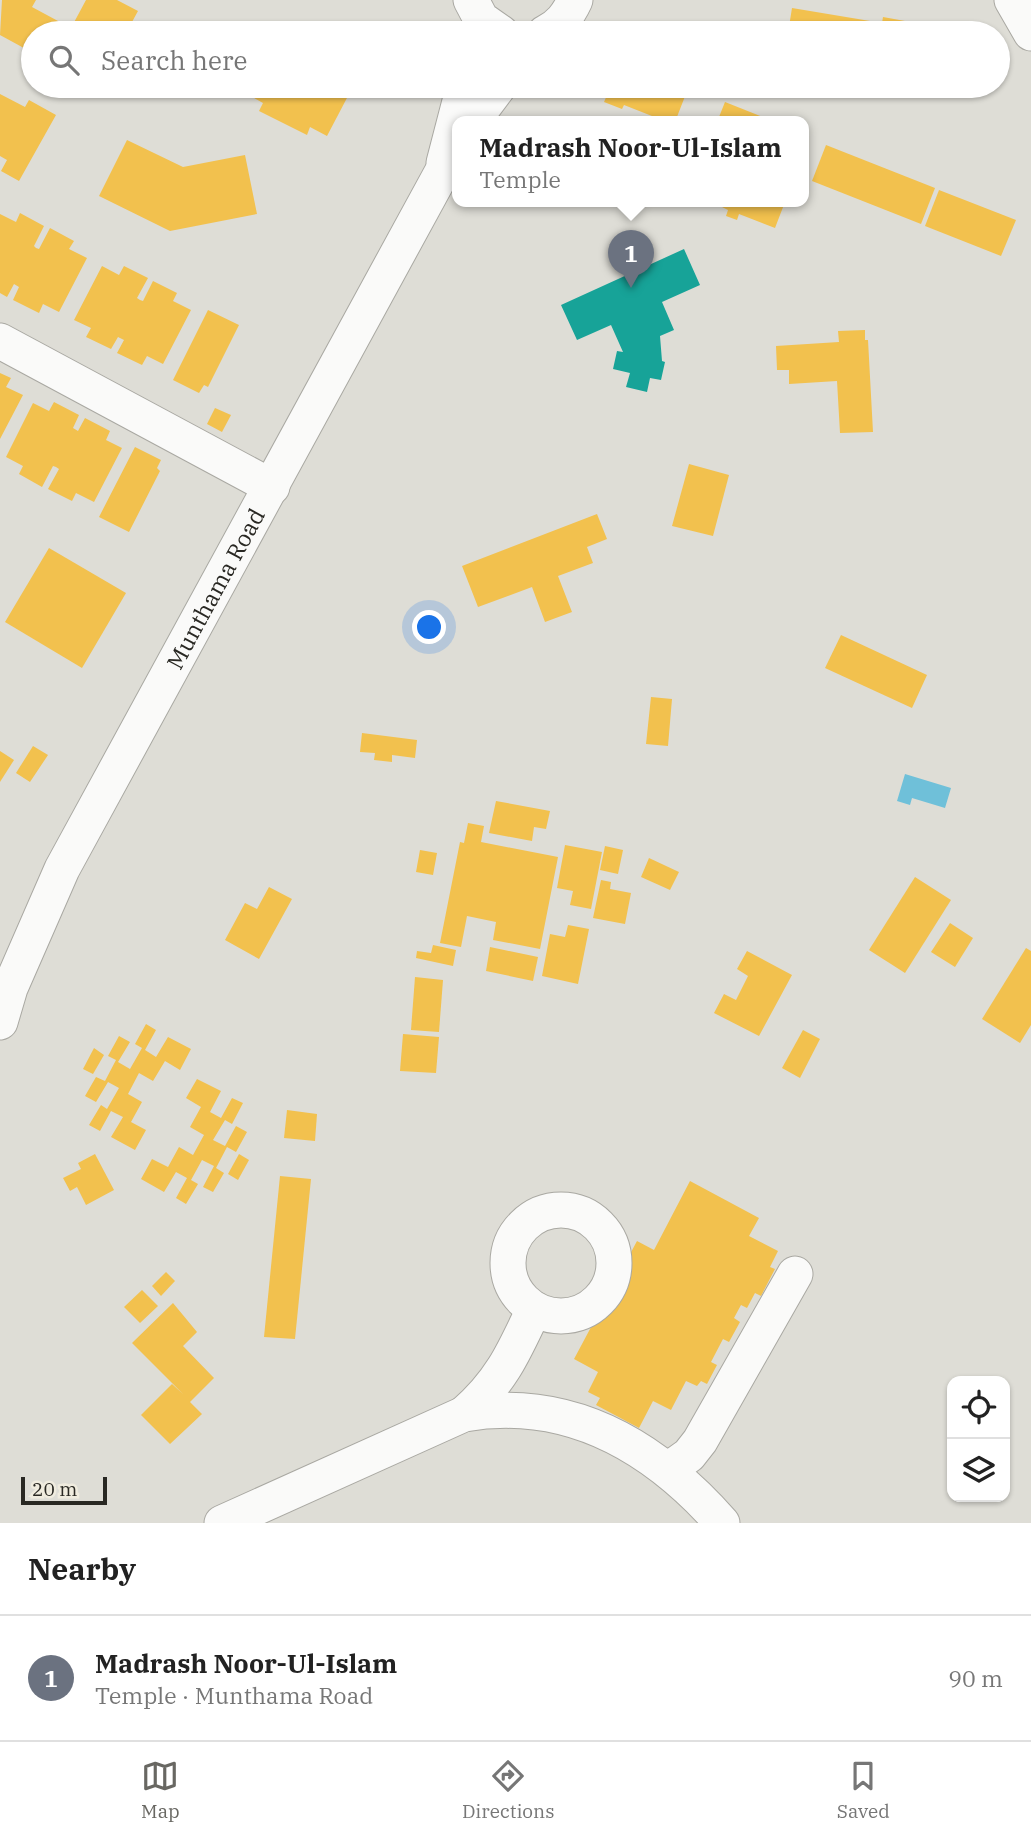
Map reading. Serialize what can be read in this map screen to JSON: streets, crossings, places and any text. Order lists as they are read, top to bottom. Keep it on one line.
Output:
{"streets":{"street":["Munthama Road"]},"scale_bar":"20 m","page":{"search":"Search here","popup":["Madrash Noor-Ul-Islam","Temple"],"pins":"1","scale":"20 m","heading":"Nearby","list":[{"mark":"1","name":"Madrash Noor-Ul-Islam","note":"Temple · Munthama Road","value":"90 m"}],"nav":["Map","Directions","Saved"]}}
